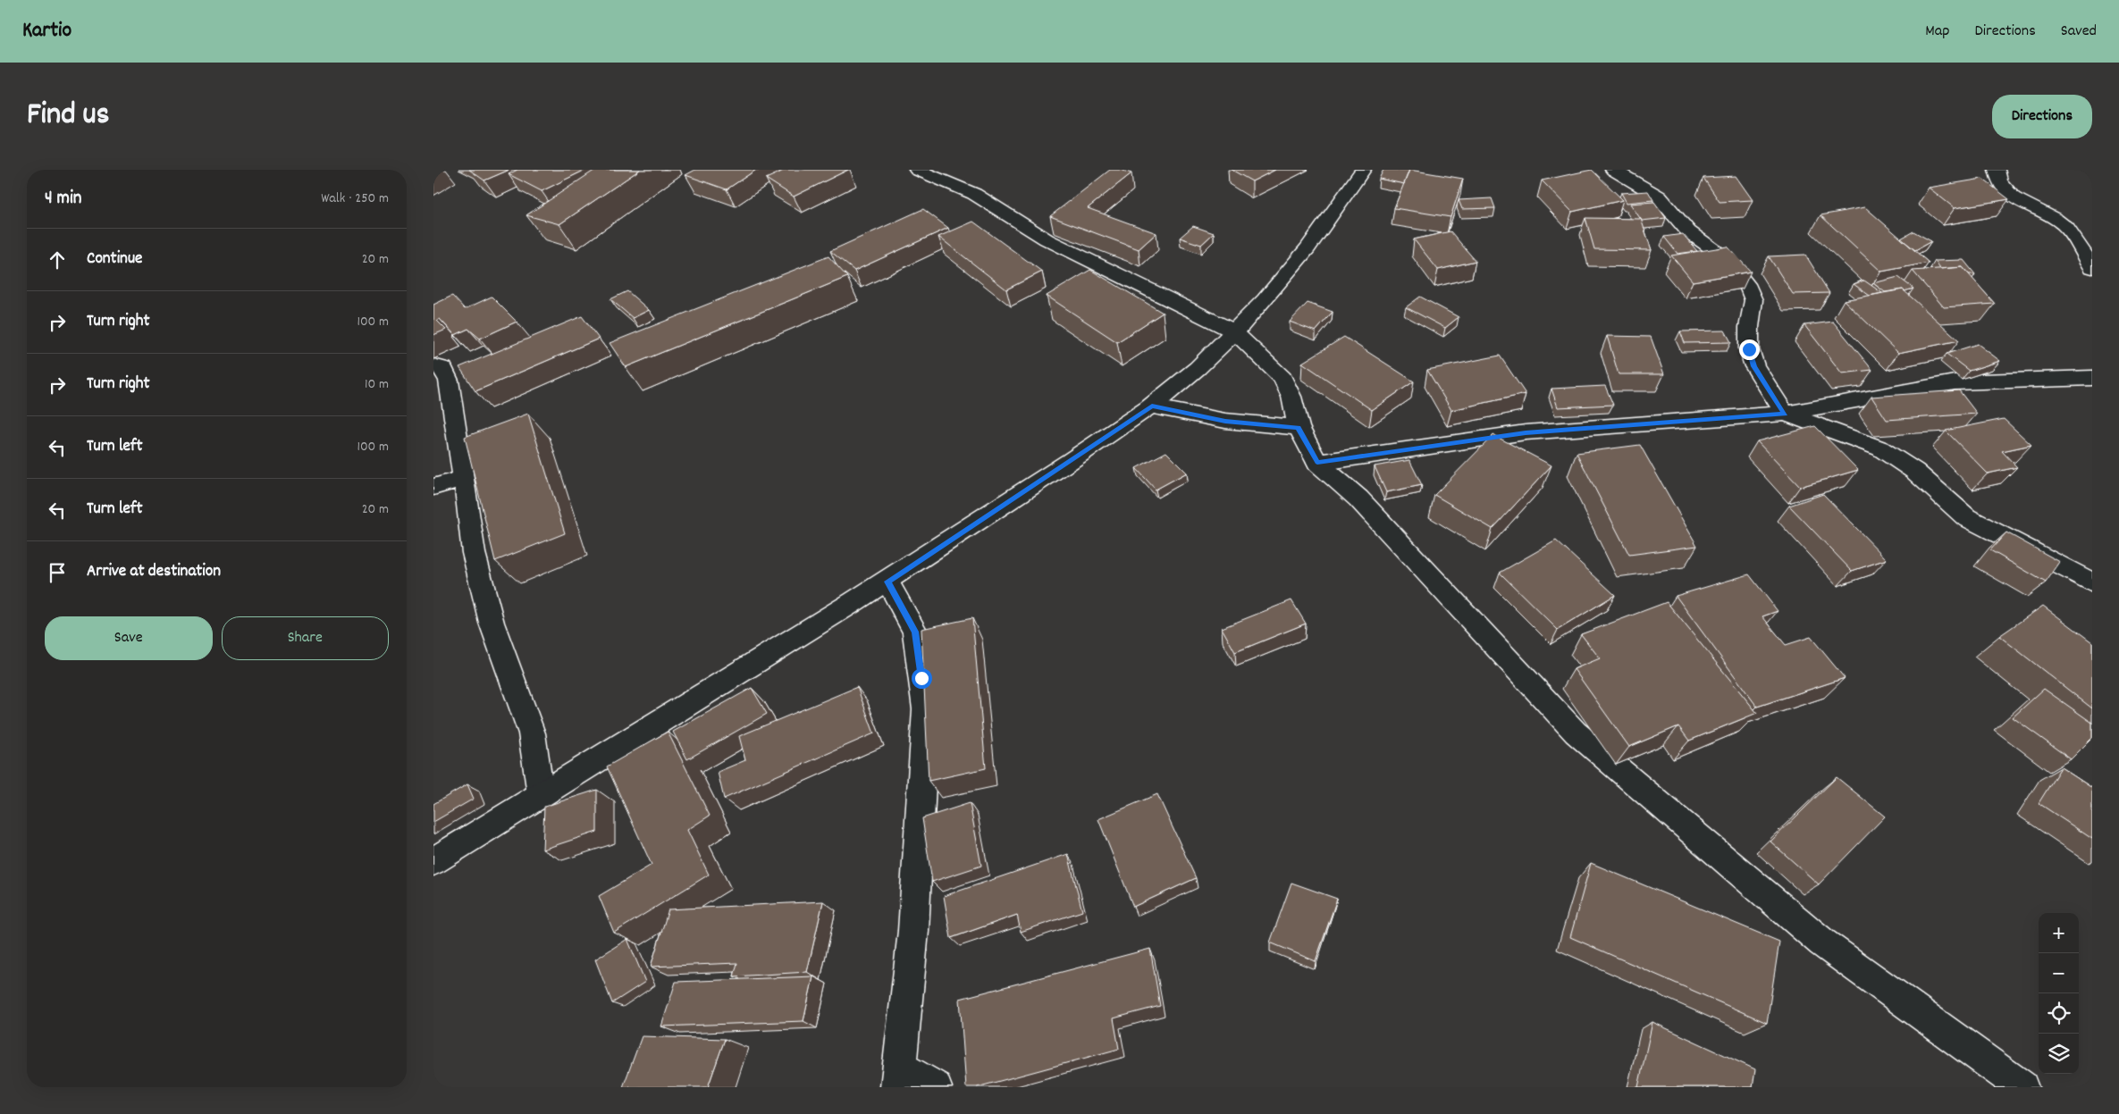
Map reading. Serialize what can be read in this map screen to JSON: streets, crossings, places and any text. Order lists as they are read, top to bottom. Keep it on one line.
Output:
{"page":{"header":"Kartio","nav":["Map","Directions","Saved"],"title":"Find us","buttons":["Directions",["Save","Share"]],"heading":["4 min","Walk · 250 m"],"list":[["Continue","20 m"],["Turn right","100 m"],["Turn right","10 m"],["Turn left","100 m"],["Turn left","20 m"],"Arrive at destination"],"map_buttons":["+","−"]}}
